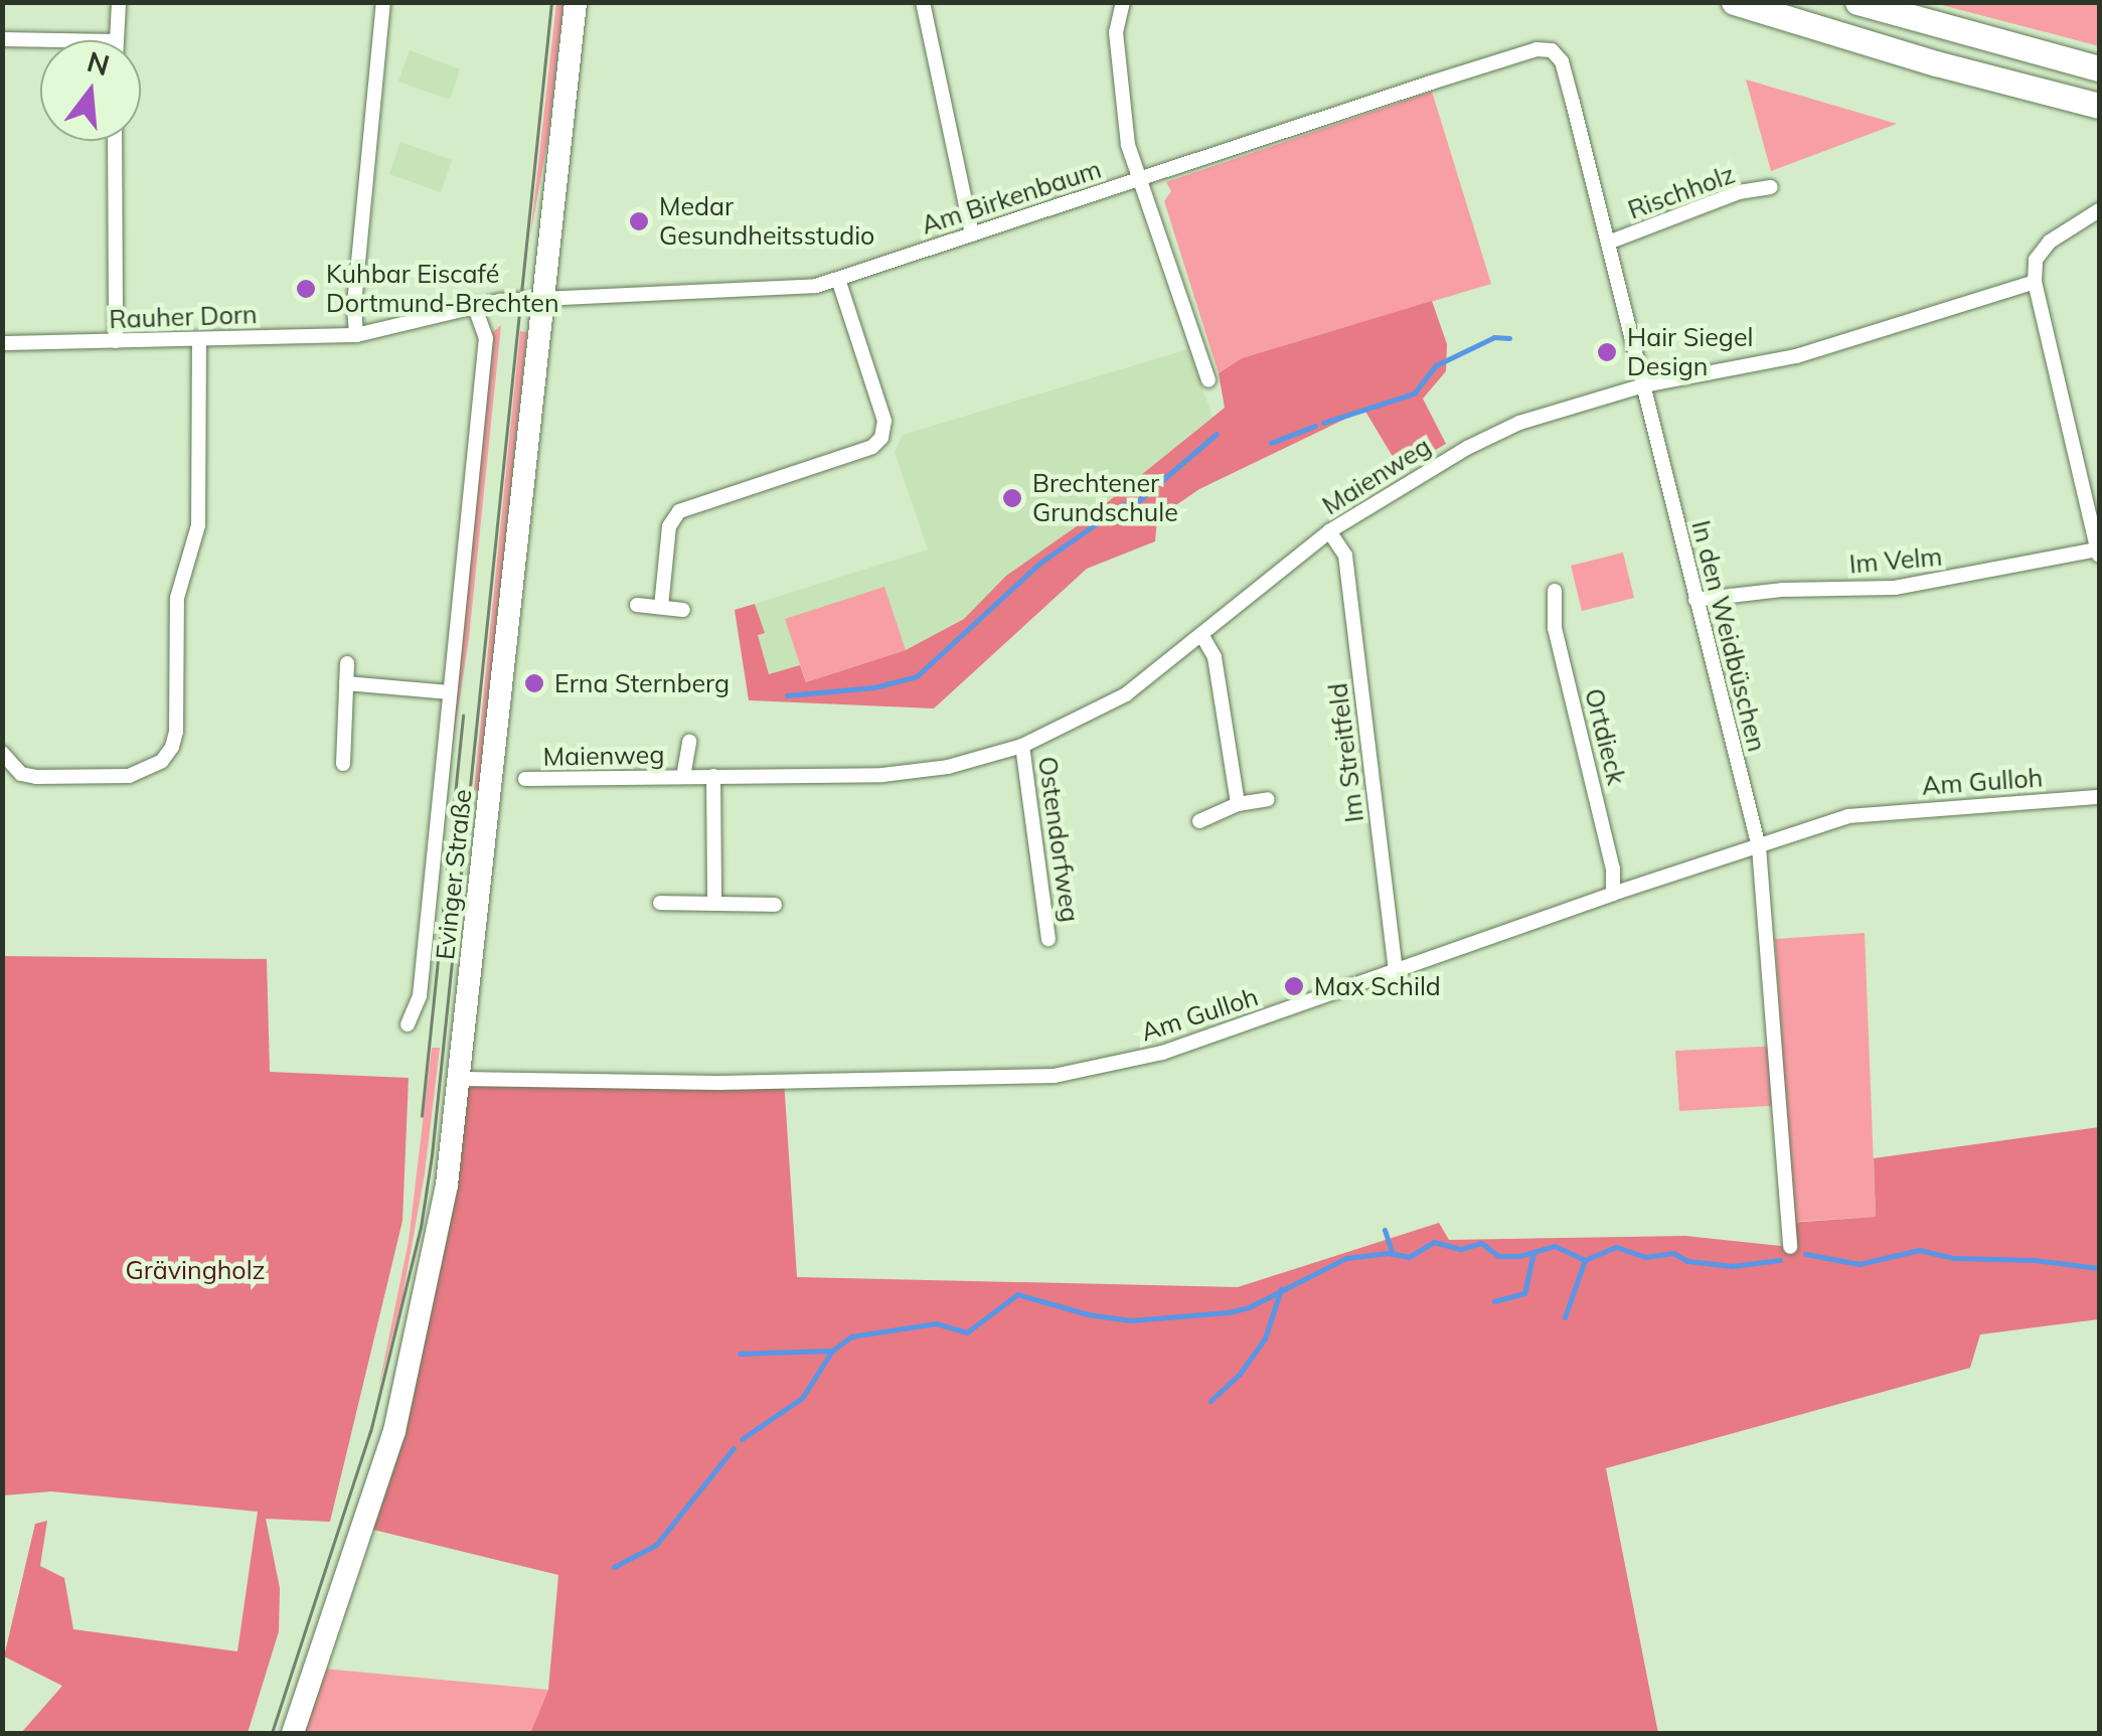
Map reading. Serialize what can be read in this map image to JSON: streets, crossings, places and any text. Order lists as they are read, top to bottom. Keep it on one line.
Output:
{"streets":{"main road":["Evinger Straße"],"street":["Rischholz","Am Birkenbaum","Rauher Dorn","Maienweg","Im Velm","In den Weidbüschen","Ortdieck","Im Streitfeld","Am Gulloh","Ostendorfweg"]},"crossings":[["Rischholz","In den Weidbüschen"],["Am Birkenbaum","Rauher Dorn"],["Am Birkenbaum","In den Weidbüschen"],["Am Birkenbaum","Evinger Straße"],["Rauher Dorn","Evinger Straße"],["Maienweg","In den Weidbüschen"],["Maienweg","Im Streitfeld"],["Maienweg","Ostendorfweg"],["Im Velm","In den Weidbüschen"],["In den Weidbüschen","Am Gulloh"],["Ortdieck","Am Gulloh"],["Im Streitfeld","Am Gulloh"],["Am Gulloh","Evinger Straße"]],"parks":["Grävingholz"],"places":["Medar Gesundheitsstudio","Kuhbar Eiscafé Dortmund-Brechten","Hair Siegel Design","Brechtener Grundschule","Erna Sternberg","Max Schild"],"north":"top"}
